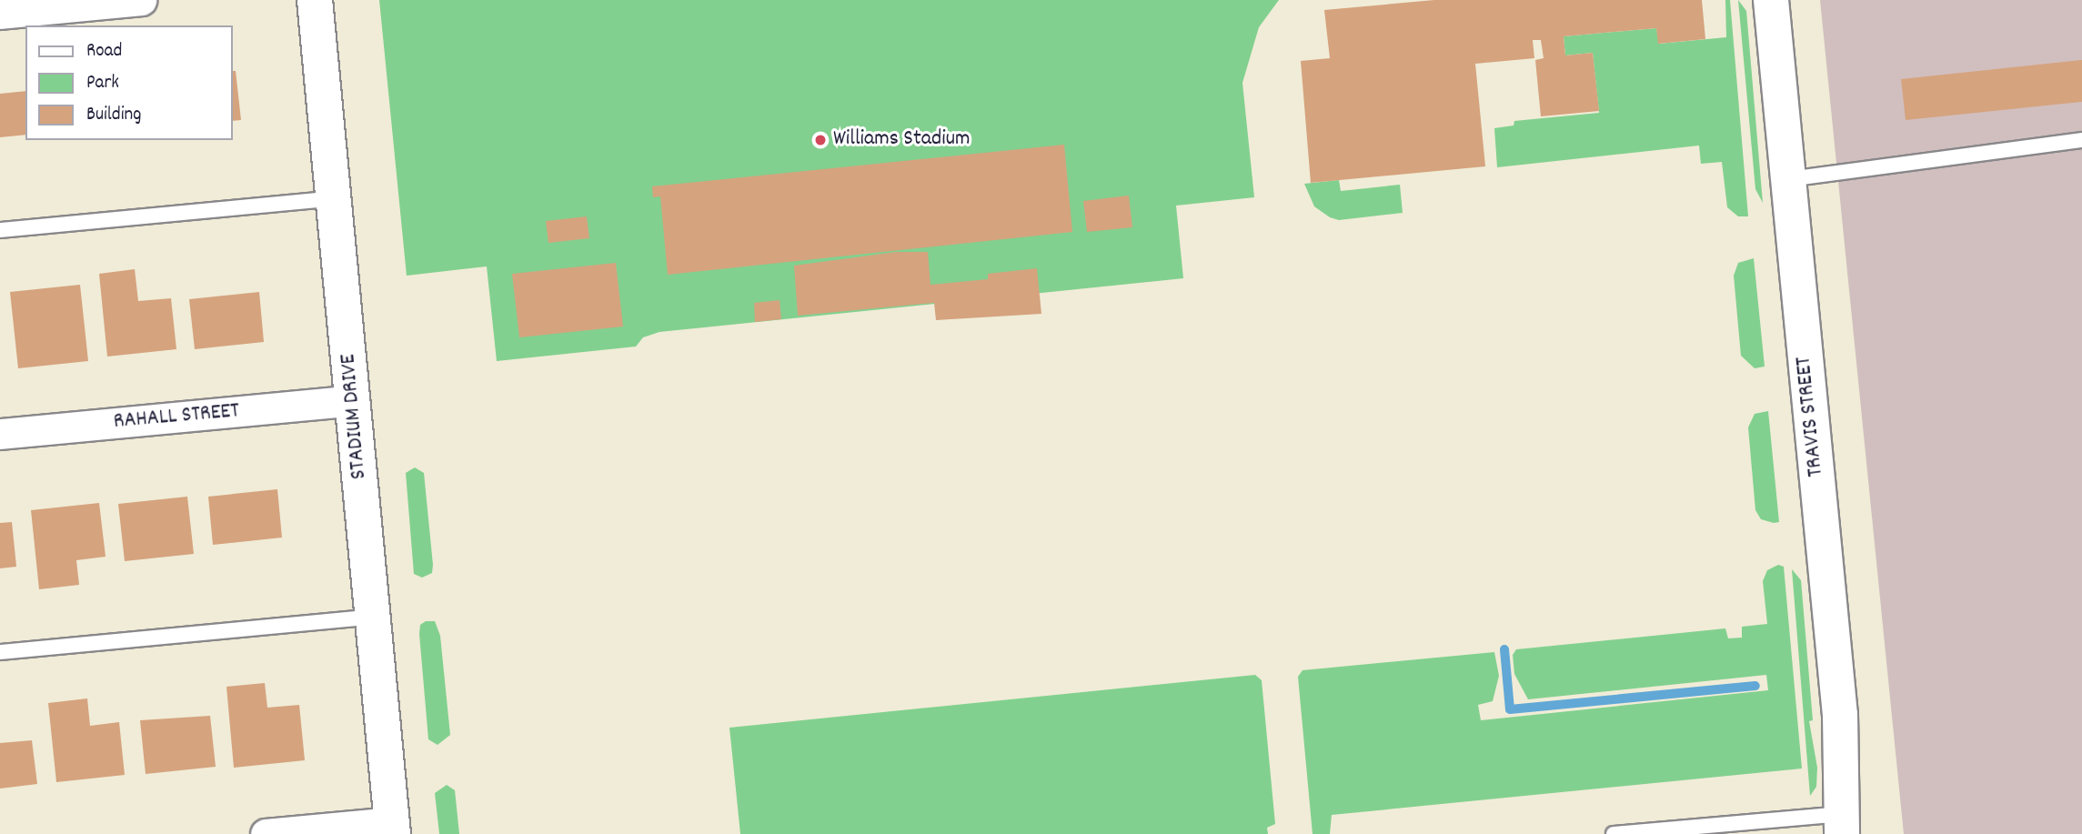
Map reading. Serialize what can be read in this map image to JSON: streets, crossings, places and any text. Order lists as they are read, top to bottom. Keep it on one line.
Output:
{"streets":{"street":["STADIUM DRIVE","TRAVIS STREET","RAHALL STREET"]},"crossings":[["STADIUM DRIVE","RAHALL STREET"]],"places":["Williams Stadium"],"legend":["Road","Park","Building"]}
